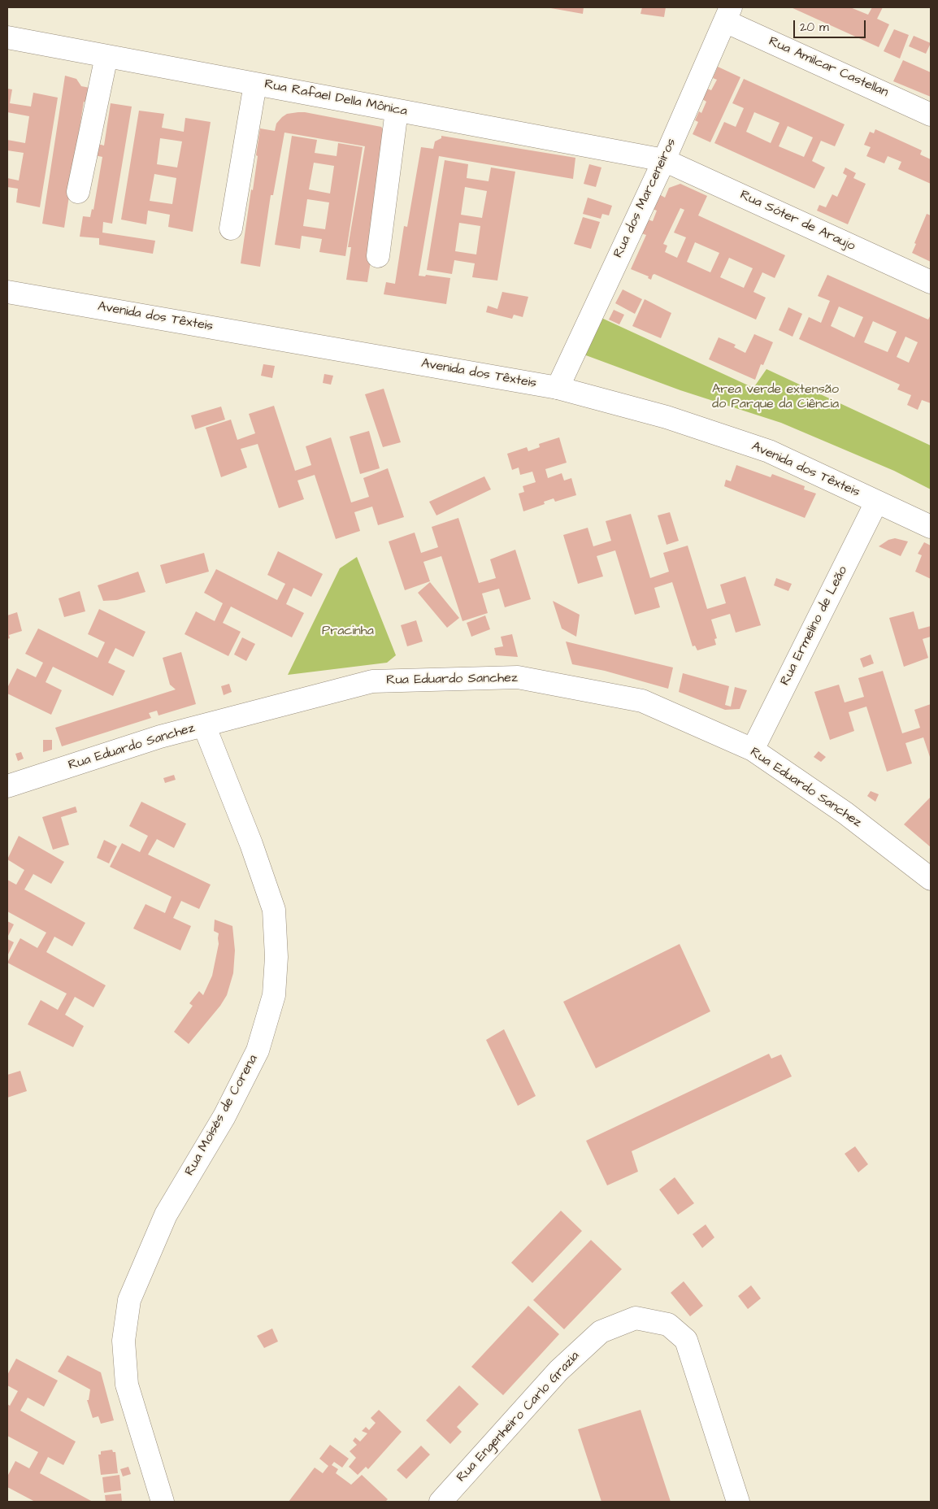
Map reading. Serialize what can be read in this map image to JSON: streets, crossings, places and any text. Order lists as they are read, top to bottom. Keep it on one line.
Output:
{"streets":{"street":["Rua Amilcar Castellan","Rua Rafael Della Mônica","Rua dos Marceneiros","Rua Sóter de Araujo","Avenida dos Têxteis","Rua Ermelino de Leão","Rua Eduardo Sanchez","Rua Moisés de Corena","Rua Engenheiro Carlo Grazia"]},"crossings":[["Rua Amilcar Castellan","Rua dos Marceneiros"],["Rua Rafael Della Mônica","Rua dos Marceneiros"],["Rua Rafael Della Mônica","Rua Sóter de Araujo"],["Rua dos Marceneiros","Rua Sóter de Araujo"],["Rua dos Marceneiros","Avenida dos Têxteis"],["Avenida dos Têxteis","Rua Ermelino de Leão"],["Rua Ermelino de Leão","Rua Eduardo Sanchez"],["Rua Eduardo Sanchez","Rua Moisés de Corena"]],"parks":["Area verde extensão do Parque da Ciência","Pracinha"],"scale_bar":"20 m"}
